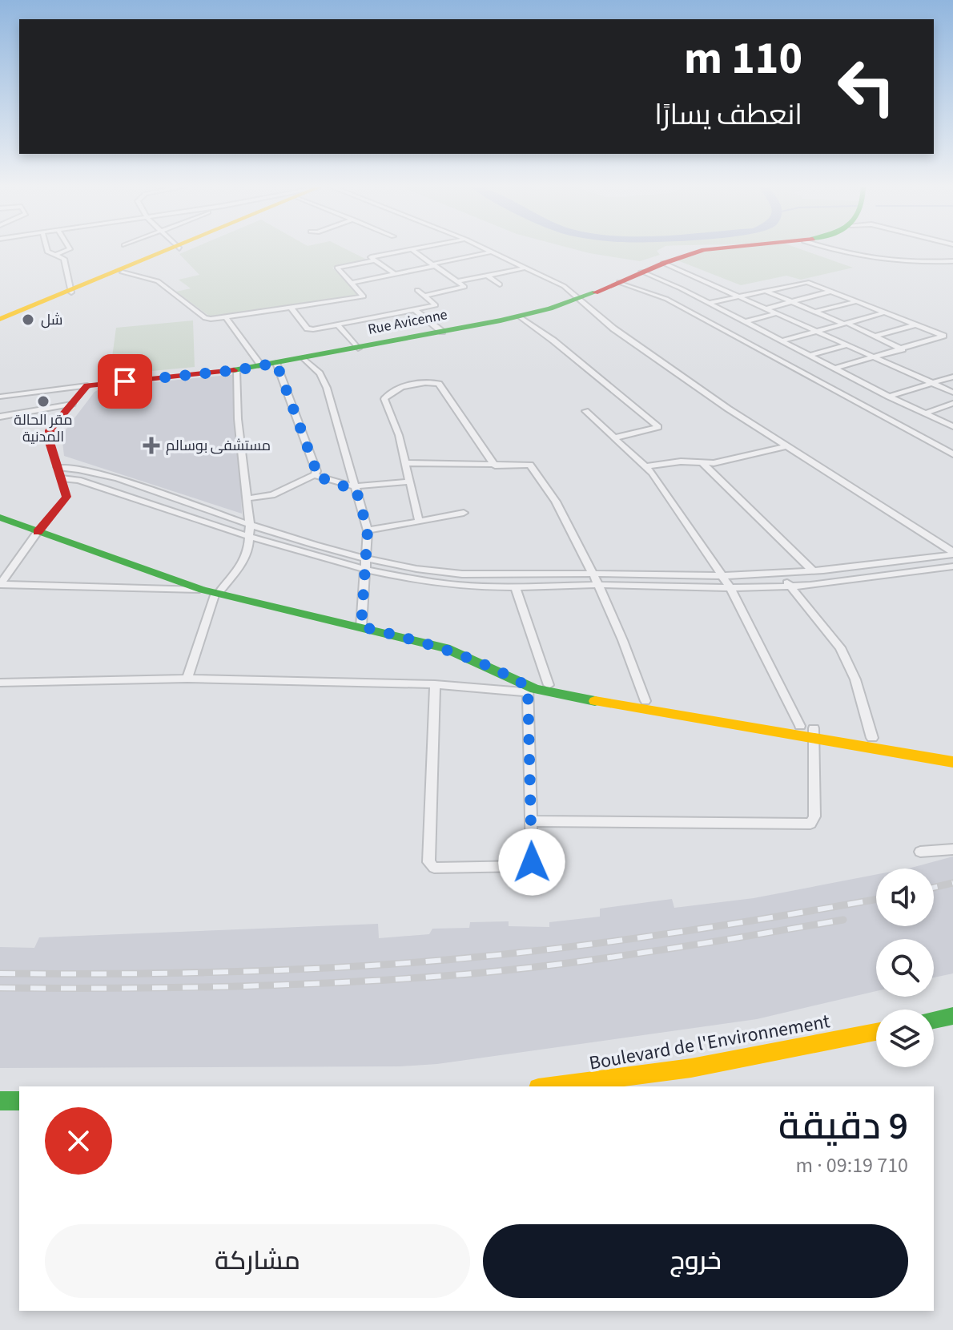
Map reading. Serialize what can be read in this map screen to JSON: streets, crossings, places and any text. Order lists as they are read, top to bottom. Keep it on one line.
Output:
{"streets":{"street":["Rue Avicenne","Boulevard de l'Environnement"]},"places":{"other":["شل","مقر الحالة المدنية"],"health":["مستشفى بوسالم"]},"page":{"turn":["110 m","انعطف يسارًا"],"heading":["9 دقيقة","710 m · 09:19"],"buttons":["خروج","مشاركة"]}}
